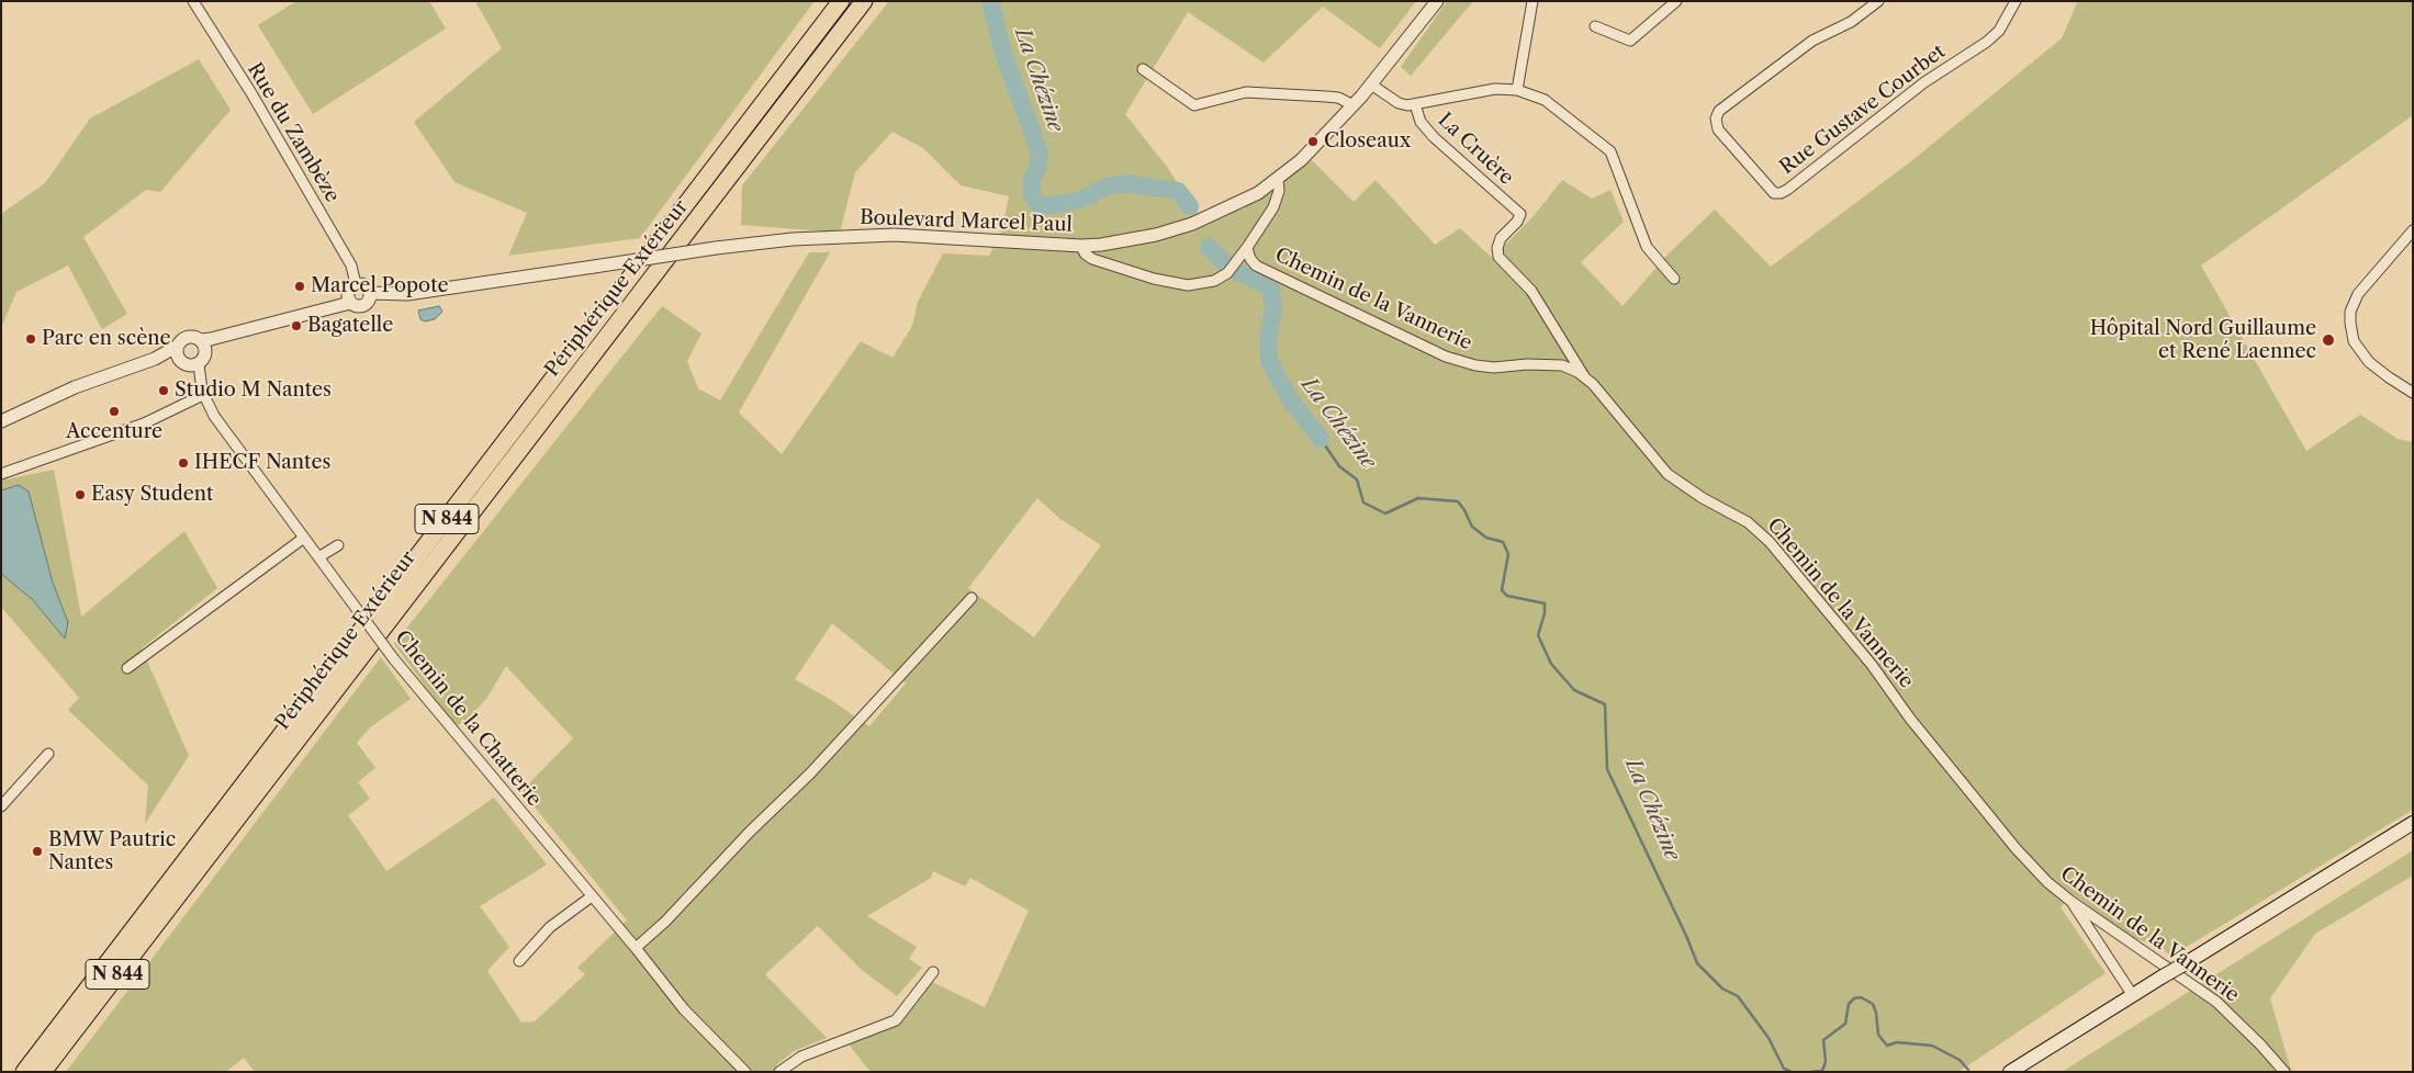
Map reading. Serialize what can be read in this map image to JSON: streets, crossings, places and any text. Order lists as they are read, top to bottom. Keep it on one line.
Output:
{"streets":{"highway":["Périphérique Extérieur","N 844"],"street":["Rue Gustave Courbet","Rue du Zambèze","La Cruère","Boulevard Marcel Paul","Chemin de la Vannerie","Chemin de la Chatterie"]},"crossings":[["Rue du Zambèze","Boulevard Marcel Paul"],["La Cruère","Chemin de la Vannerie"],["Boulevard Marcel Paul","Chemin de la Vannerie"]],"water":["La Chézine"],"places":["Closeaux","Marcel Popote","Bagatelle","Parc en scène","Hôpital Nord Guillaume et René Laennec","Studio M Nantes","Accenture","IHECF Nantes","Easy Student","BMW Pautric Nantes"]}
